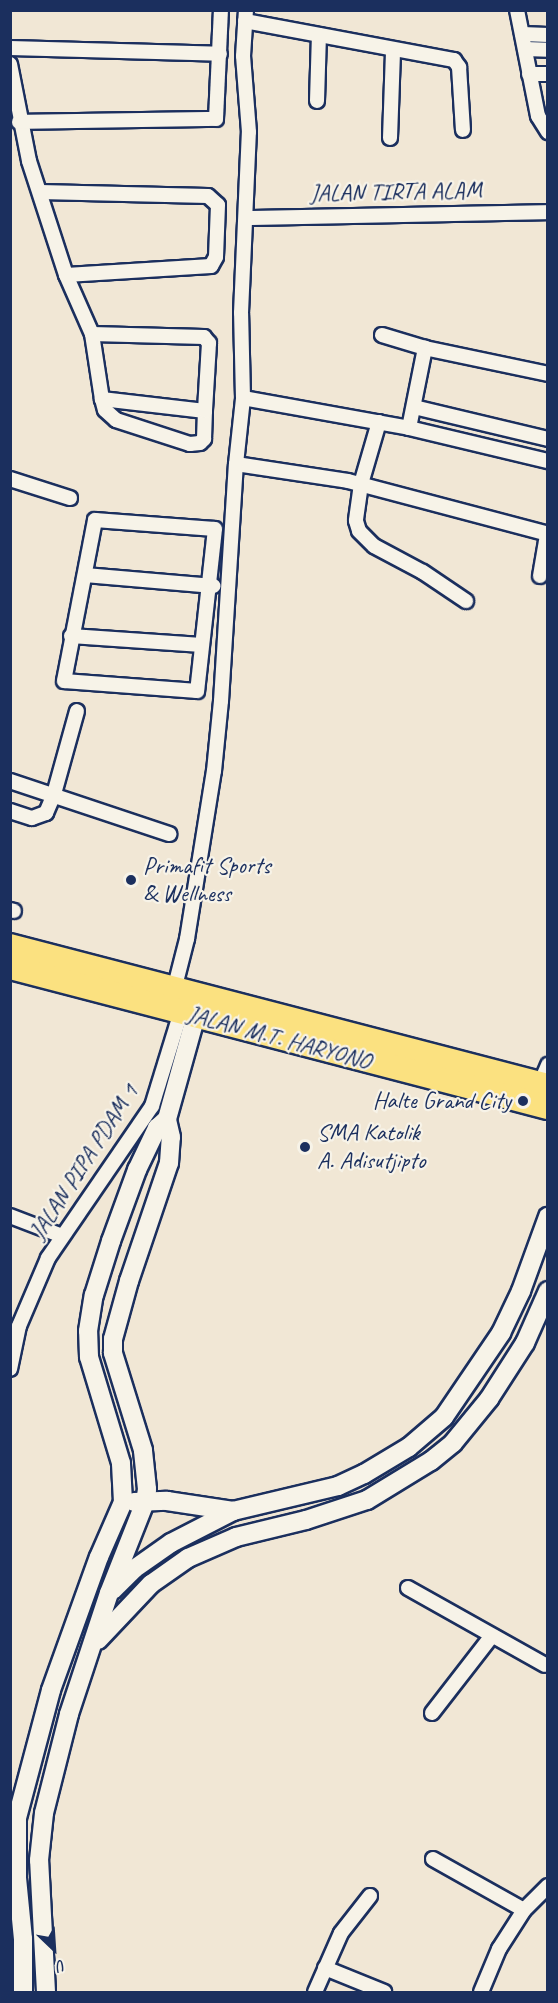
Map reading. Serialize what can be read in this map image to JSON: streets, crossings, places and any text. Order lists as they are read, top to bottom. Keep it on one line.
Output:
{"streets":{"highway":["JALAN M.T. HARYONO"],"street":["JALAN TIRTA ALAM","JALAN PIPA PDAM 1"]},"crossings":[["JALAN TIRTA ALAM","JALAN PIPA PDAM 1"],["JALAN M.T. HARYONO","JALAN PIPA PDAM 1"]],"places":["Primafit Sports & Wellness","Halte Grand City","SMA Katolik A. Adisutjipto"],"north":"bottom right"}
